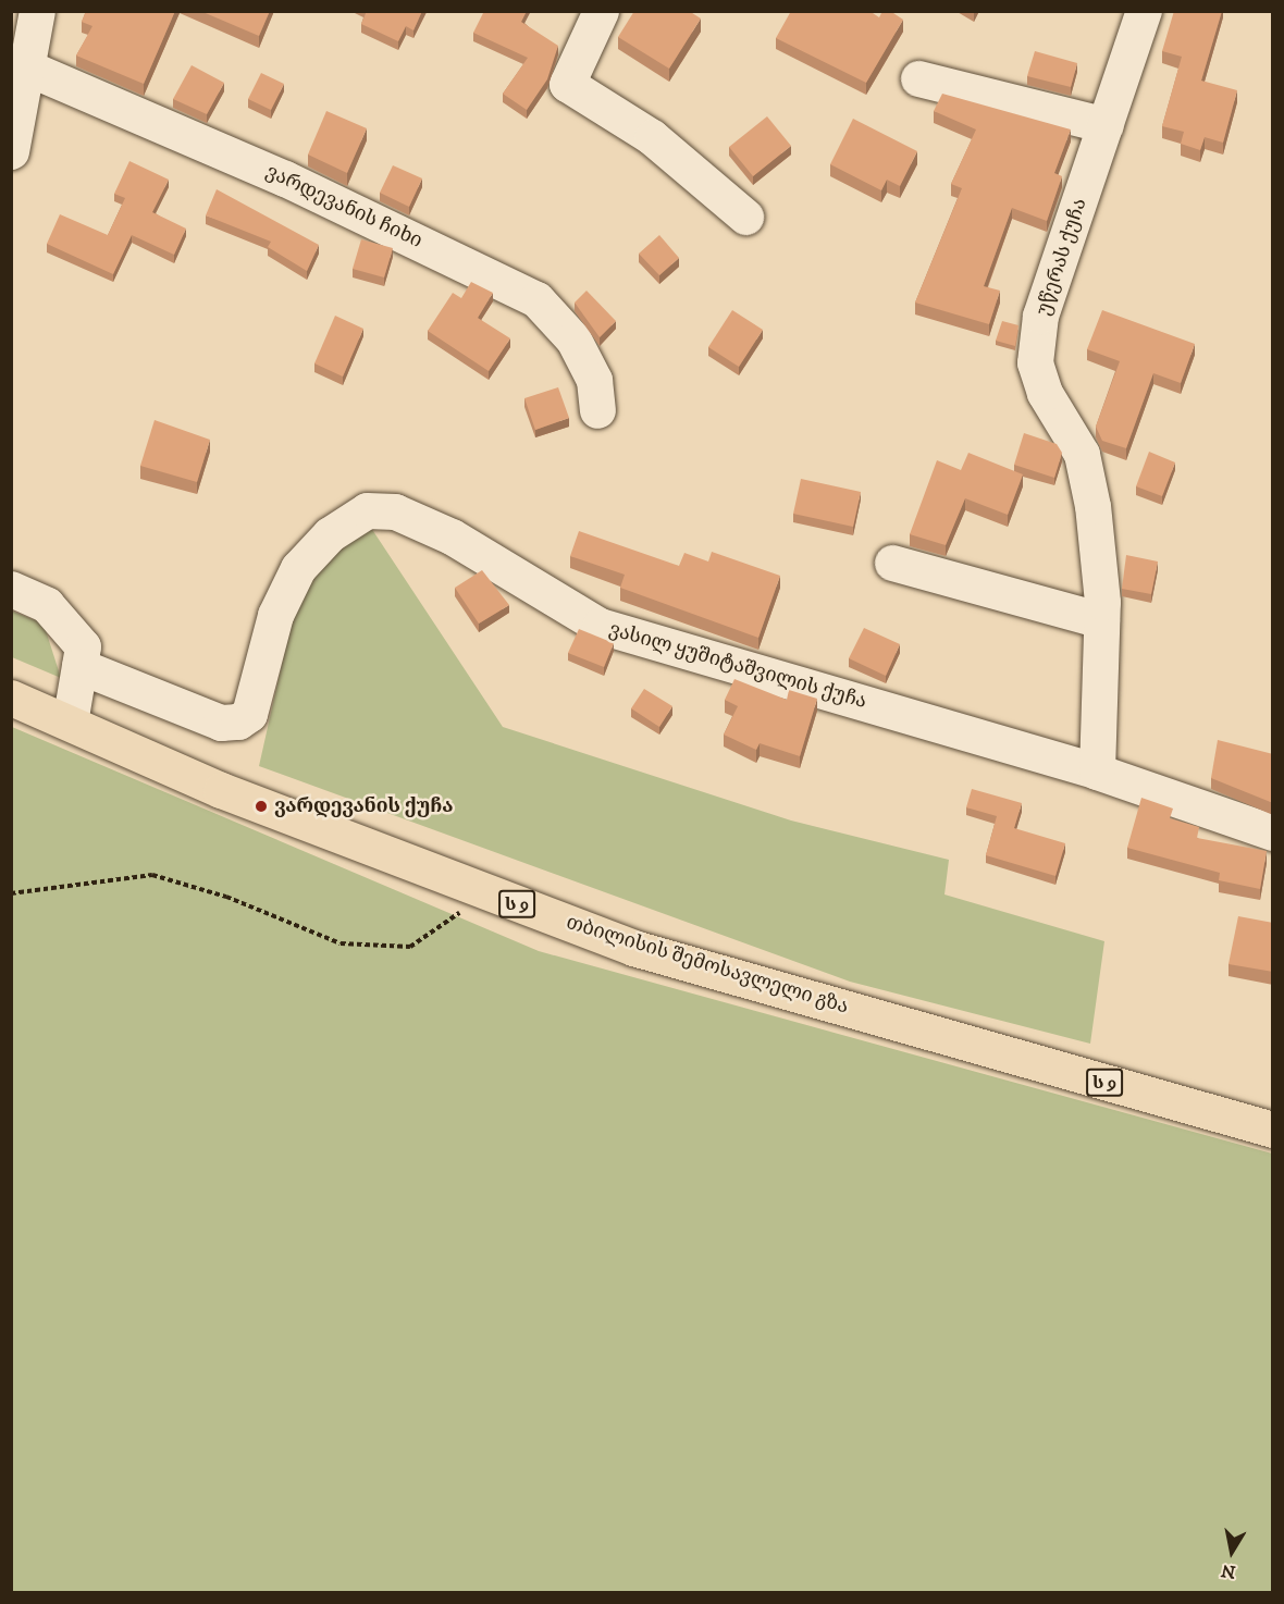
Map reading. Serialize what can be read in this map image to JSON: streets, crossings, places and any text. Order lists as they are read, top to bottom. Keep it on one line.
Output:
{"streets":{"highway":["ს 9","თბილისის შემოსავლელი გზა"],"street":["ვარდევანის ჩიხი","უწერას ქუჩა","ვასილ ყუშიტაშვილის ქუჩა"]},"crossings":[["უწერას ქუჩა","ვასილ ყუშიტაშვილის ქუჩა"]],"places":["ვარდევანის ქუჩა"],"north":"bottom"}
